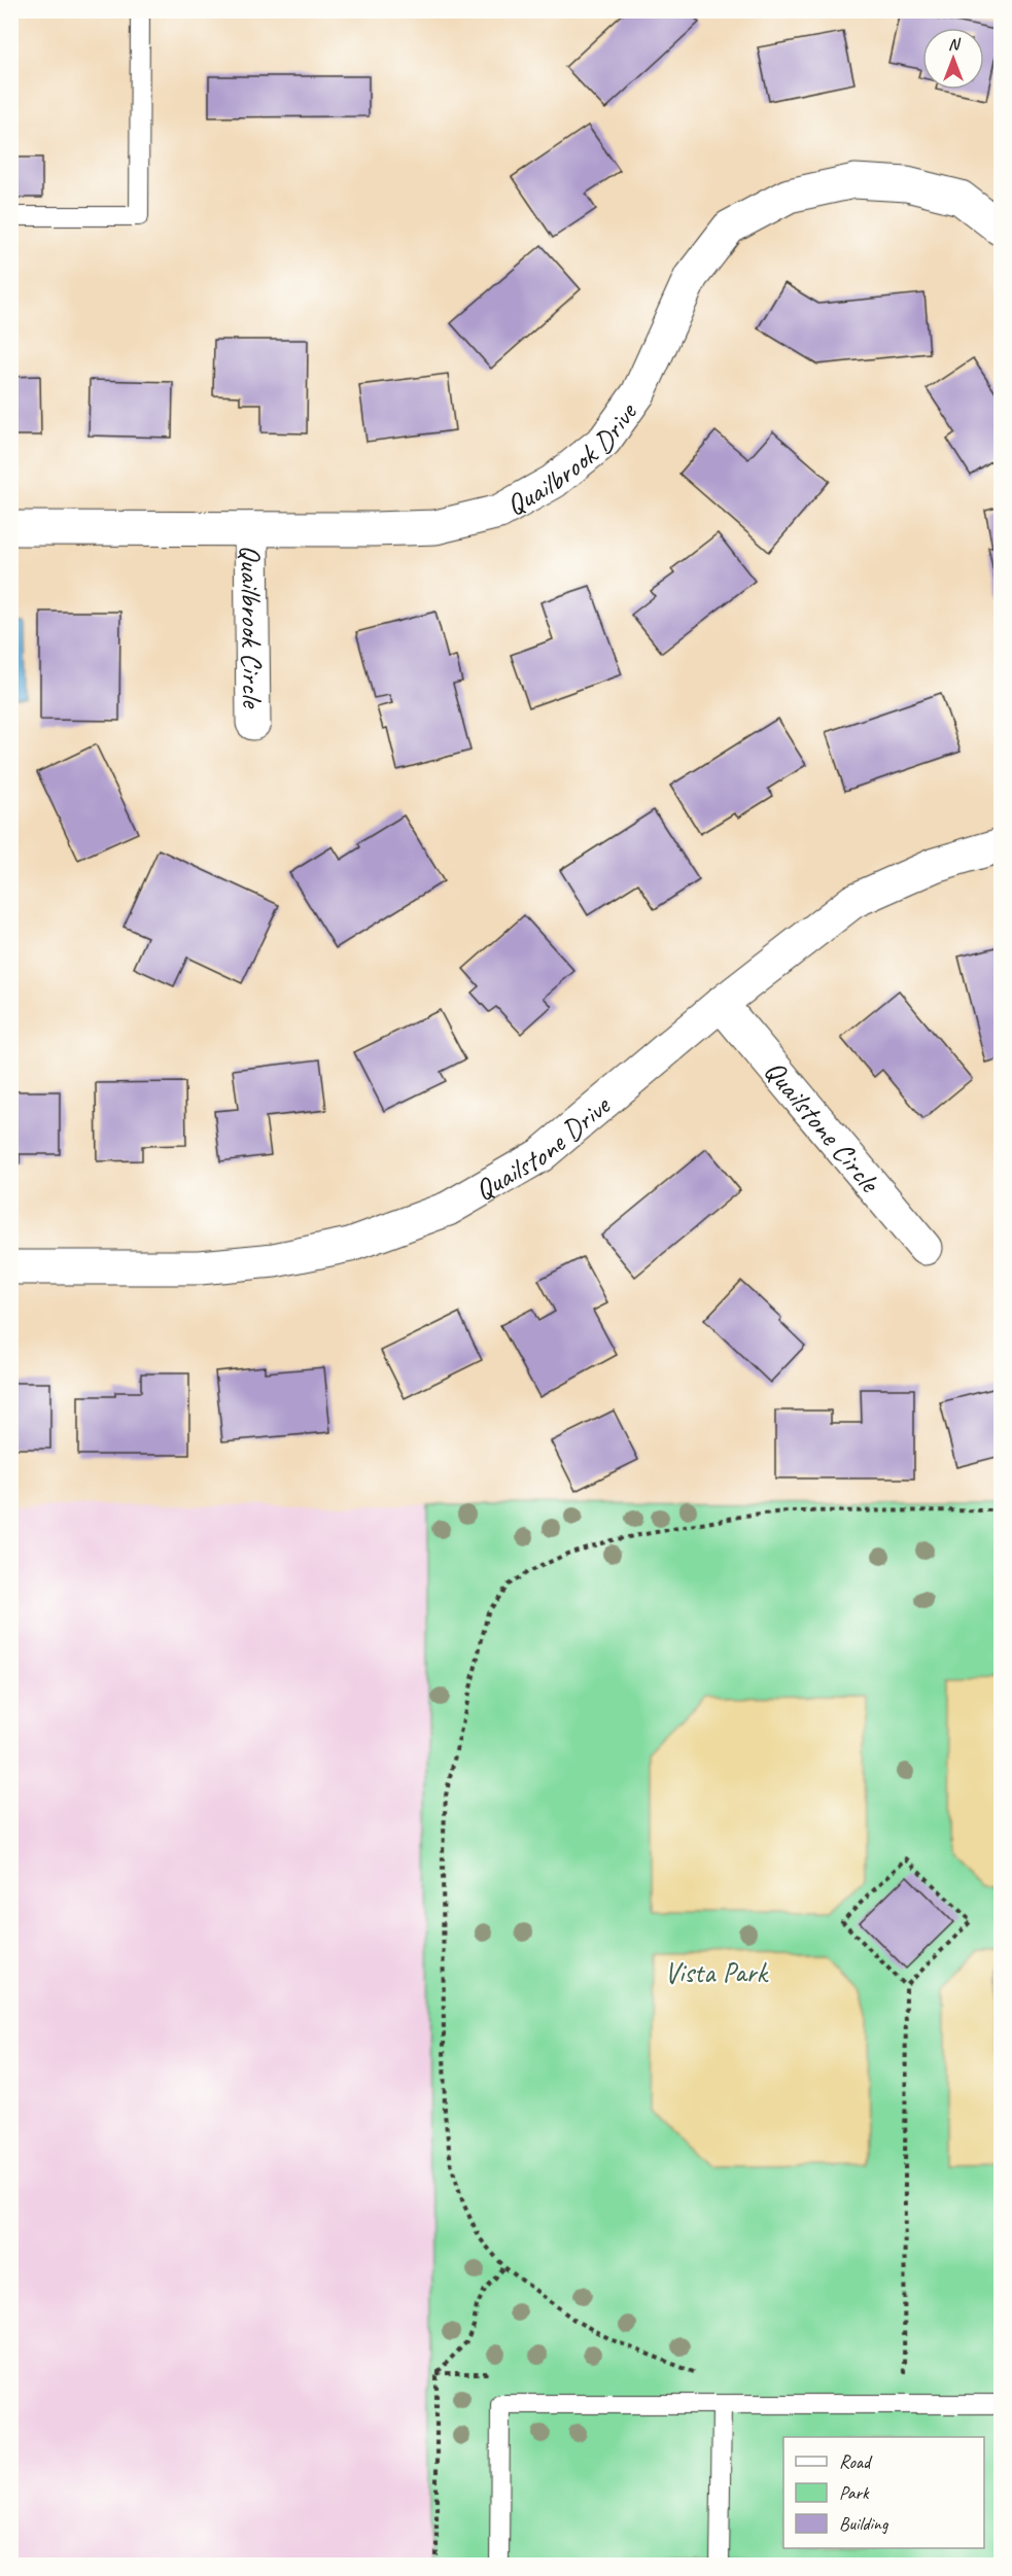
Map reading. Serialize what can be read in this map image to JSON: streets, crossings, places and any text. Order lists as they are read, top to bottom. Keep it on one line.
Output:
{"streets":{"street":["Quailbrook Drive","Quailbrook Circle","Quailstone Circle","Quailstone Drive"]},"crossings":[["Quailbrook Drive","Quailbrook Circle"],["Quailstone Circle","Quailstone Drive"]],"parks":["Vista Park"],"legend":["Road","Park","Building"],"north":"top"}
